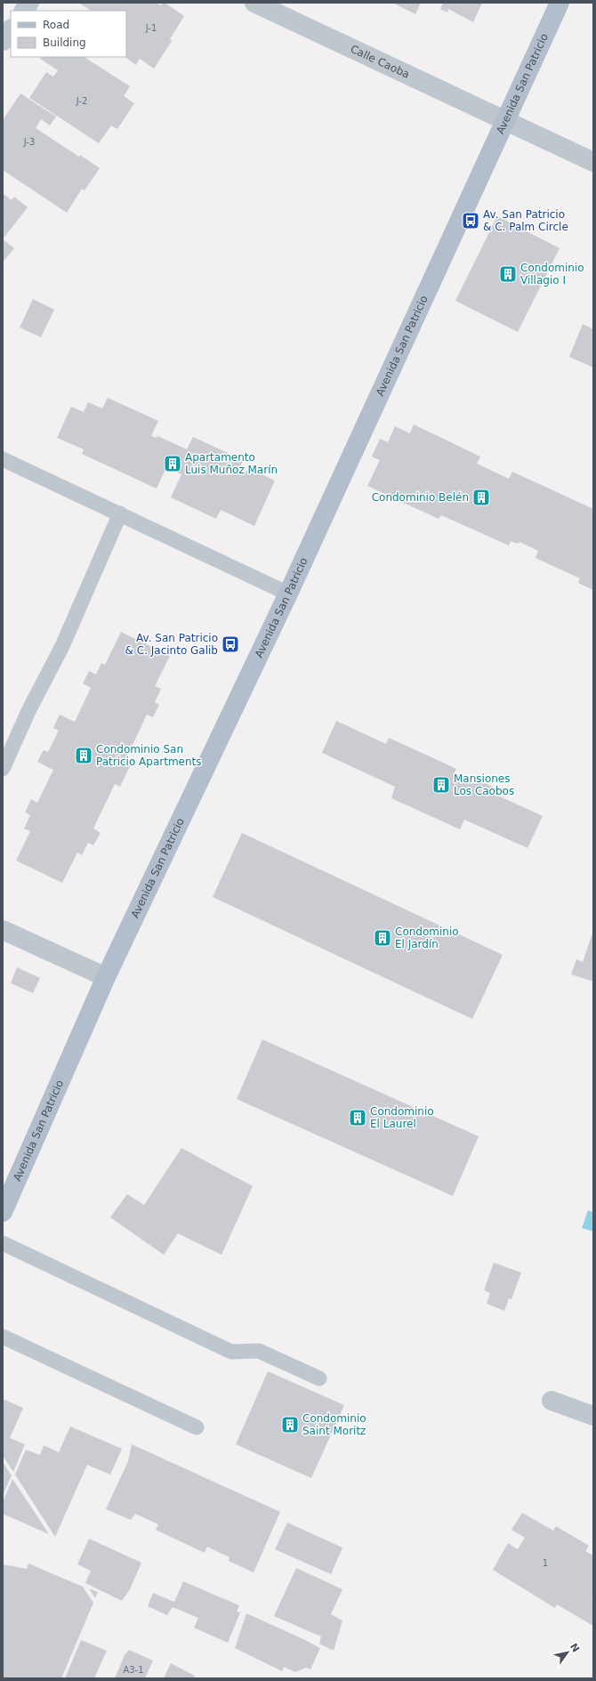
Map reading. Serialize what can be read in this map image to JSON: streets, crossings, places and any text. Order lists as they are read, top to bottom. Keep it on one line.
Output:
{"streets":{"main road":["Avenida San Patricio"],"street":["Calle Caoba"]},"crossings":[["Calle Caoba","Avenida San Patricio"]],"places":{"bus stop":["Av. San Patricio & C. Palm Circle","Av. San Patricio & C. Jacinto Galib"],"building":["Condominio Villagio I","Apartamento Luis Muñoz Marín","Condominio Belén","Condominio San Patricio Apartments","Mansiones Los Caobos","Condominio El Jardín","Condominio El Laurel","Condominio Saint Moritz"]},"house_numbers":["J-1","J-2","J-3","1","A3-1"],"legend":["Road","Building"],"north":"top right"}
